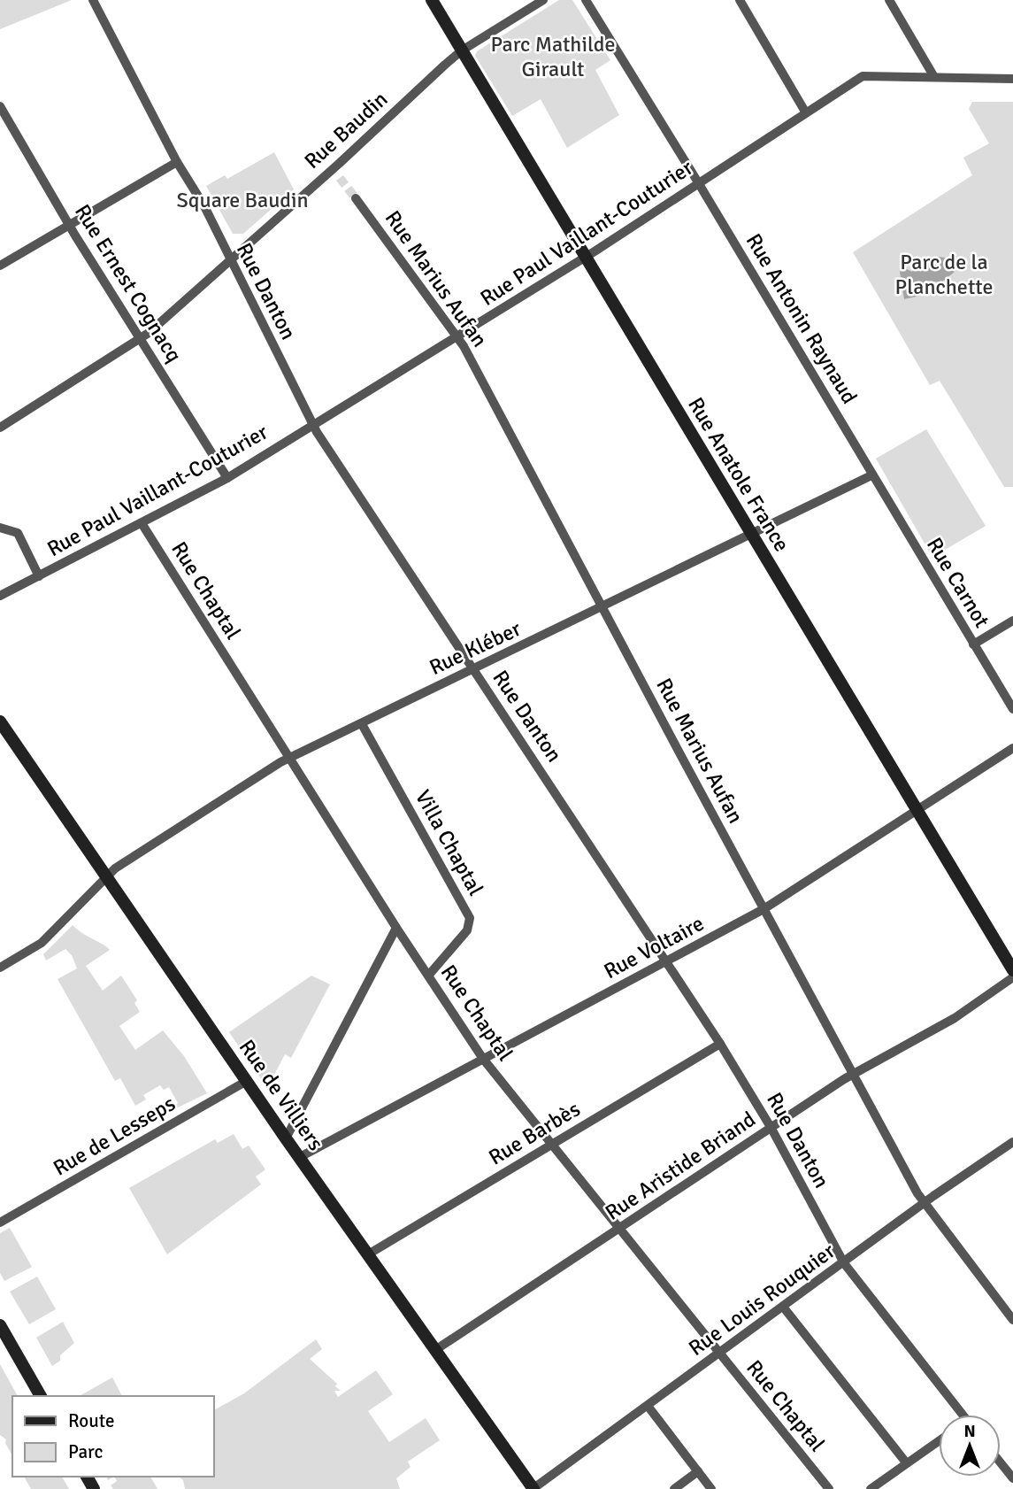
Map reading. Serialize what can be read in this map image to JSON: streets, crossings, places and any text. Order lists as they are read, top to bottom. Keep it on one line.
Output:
{"streets":{"main road":["Rue Anatole France","Rue de Villiers"],"street":["Rue Baudin","Rue Paul Vaillant-Couturier","Rue Marius Aufan","Rue Ernest Cognacq","Rue Danton","Rue Antonin Raynaud","Rue Carnot","Rue Chaptal","Rue Kléber","Villa Chaptal","Rue Voltaire","Rue Barbès","Rue de Lesseps","Rue Aristide Briand","Rue Louis Rouquier"]},"crossings":[["Rue Baudin","Rue Ernest Cognacq"],["Rue Baudin","Rue Danton"],["Rue Baudin","Rue Anatole France"],["Rue Paul Vaillant-Couturier","Rue Marius Aufan"],["Rue Paul Vaillant-Couturier","Rue Ernest Cognacq"],["Rue Paul Vaillant-Couturier","Rue Danton"],["Rue Paul Vaillant-Couturier","Rue Antonin Raynaud"],["Rue Paul Vaillant-Couturier","Rue Anatole France"],["Rue Paul Vaillant-Couturier","Rue Chaptal"],["Rue Marius Aufan","Rue Kléber"],["Rue Marius Aufan","Rue Voltaire"],["Rue Marius Aufan","Rue Aristide Briand"],["Rue Marius Aufan","Rue Louis Rouquier"],["Rue Danton","Rue Kléber"],["Rue Danton","Rue Voltaire"],["Rue Danton","Rue Barbès"],["Rue Danton","Rue Aristide Briand"],["Rue Danton","Rue Louis Rouquier"],["Rue Antonin Raynaud","Rue Carnot"],["Rue Antonin Raynaud","Rue Kléber"],["Rue Anatole France","Rue Kléber"],["Rue Anatole France","Rue Voltaire"],["Rue Carnot","Rue Kléber"],["Rue Chaptal","Rue Kléber"],["Rue Chaptal","Villa Chaptal"],["Rue Chaptal","Rue Voltaire"],["Rue Chaptal","Rue Barbès"],["Rue Chaptal","Rue Aristide Briand"],["Rue Chaptal","Rue Louis Rouquier"],["Rue Kléber","Villa Chaptal"],["Rue Kléber","Rue de Villiers"],["Rue Voltaire","Rue de Villiers"],["Rue de Villiers","Rue Barbès"],["Rue de Villiers","Rue de Lesseps"],["Rue de Villiers","Rue Aristide Briand"],["Rue de Villiers","Rue Louis Rouquier"]],"parks":["Parc Mathilde Girault","Square Baudin","Parc de la Planchette"],"legend":["Route","Parc"],"north":"top"}
